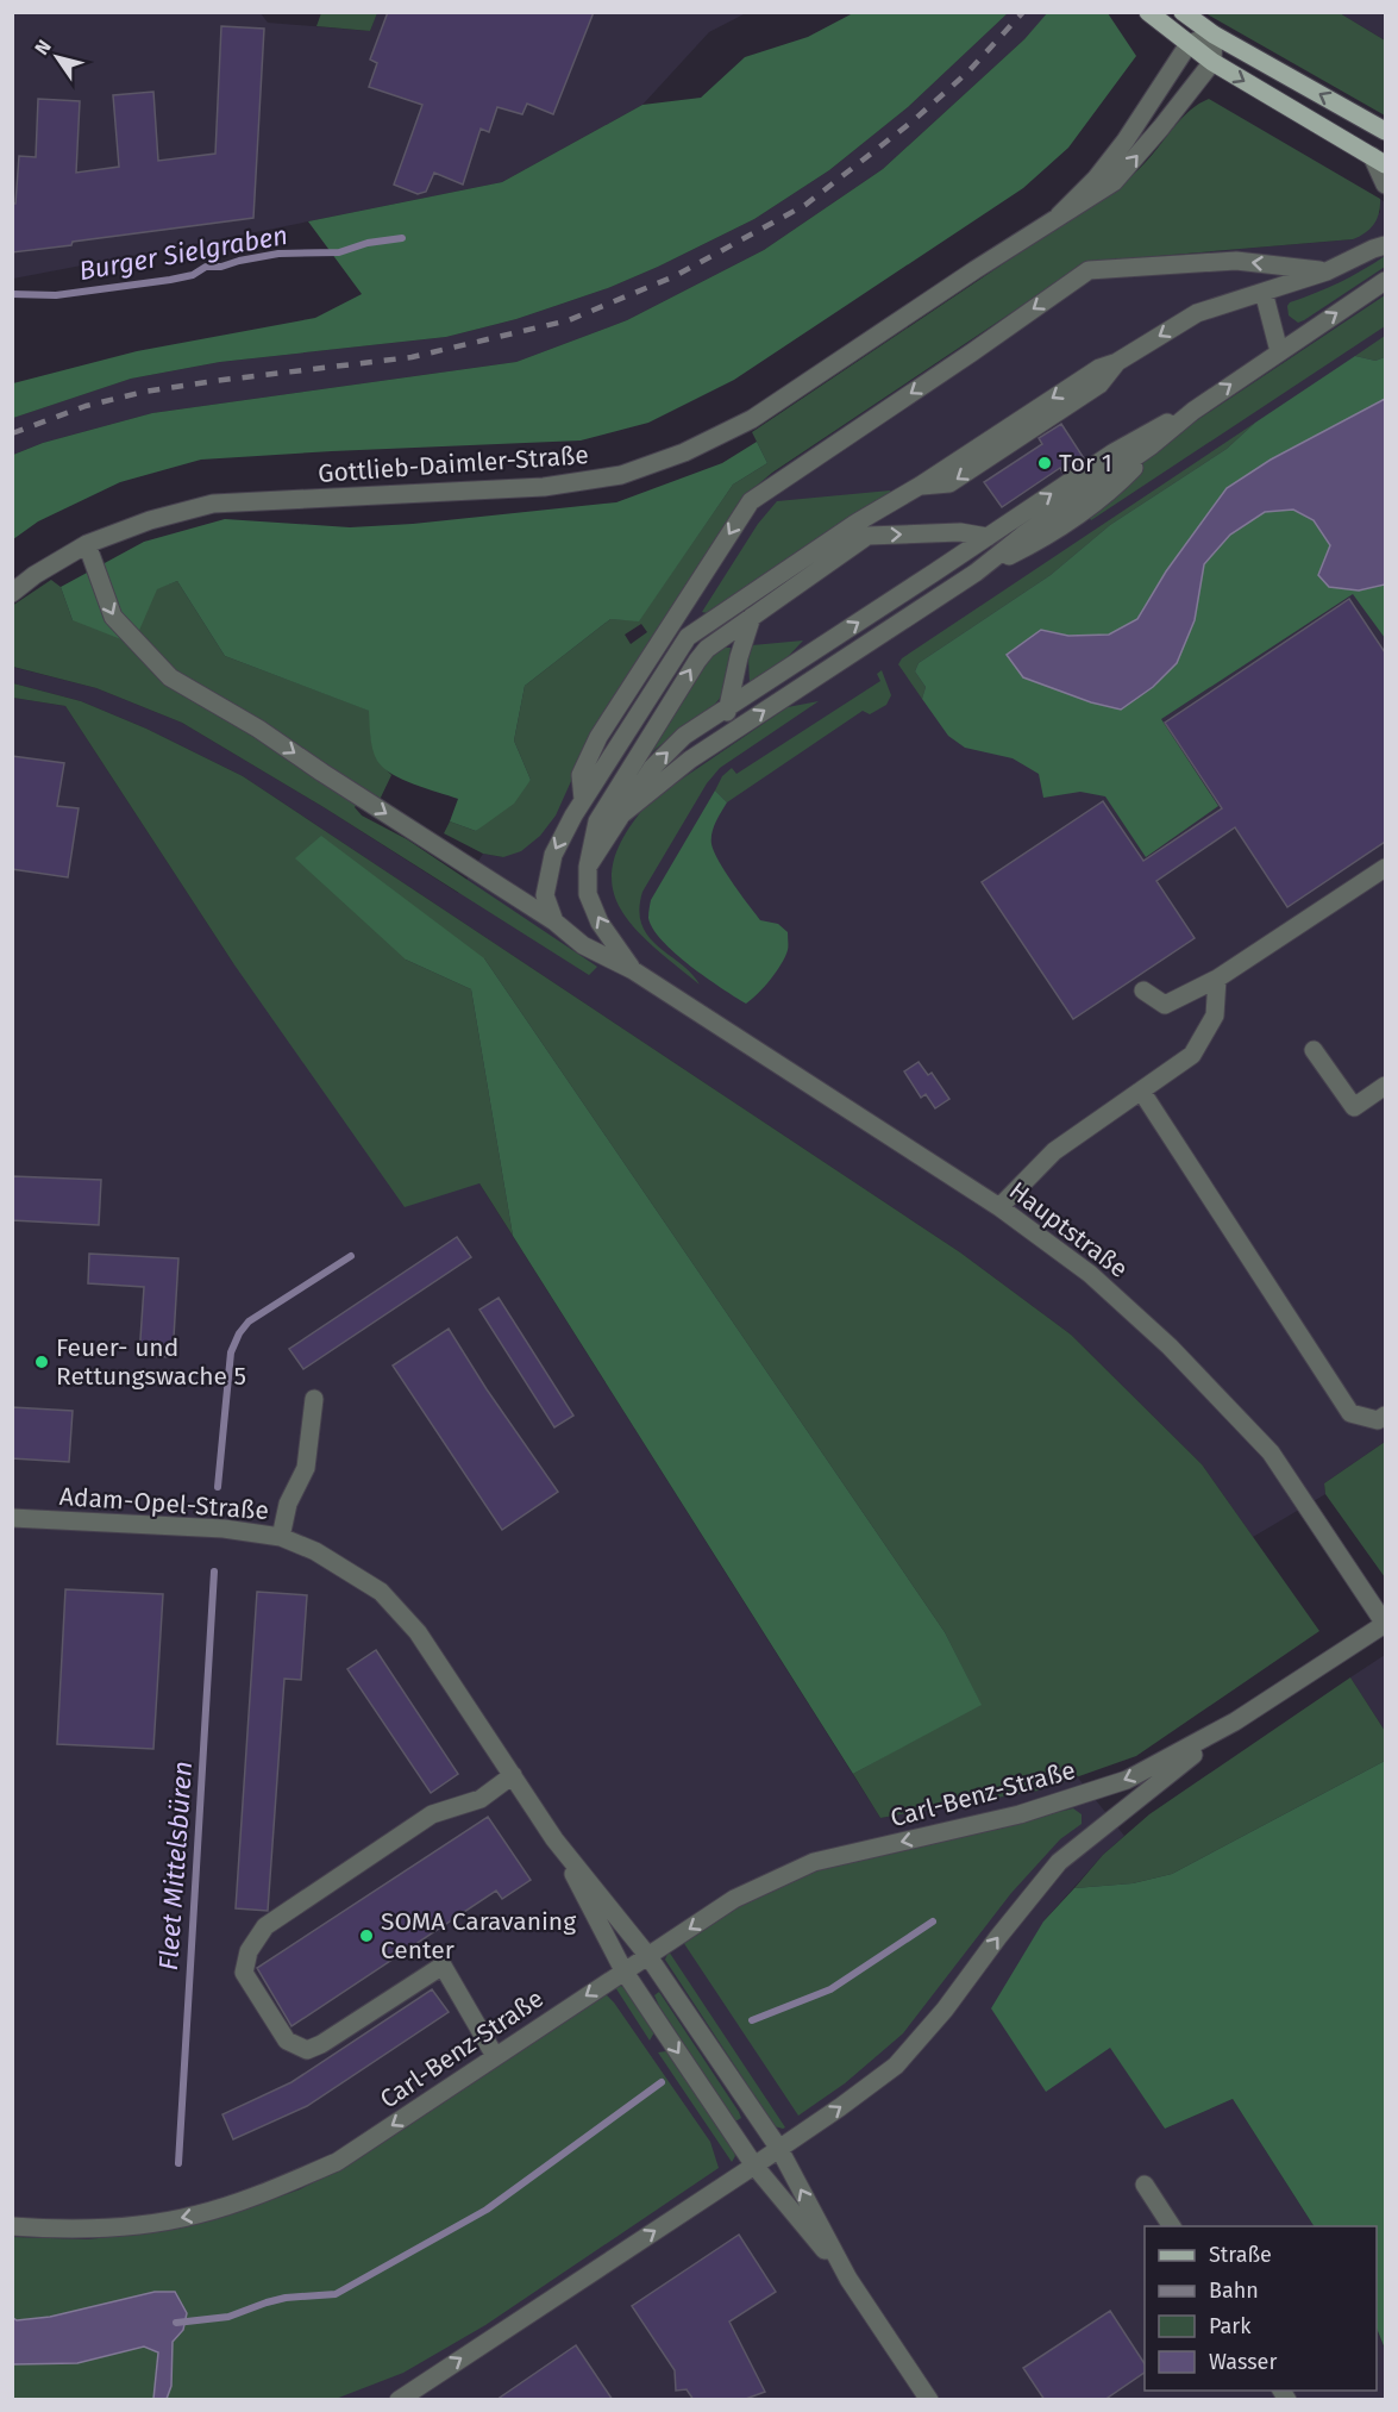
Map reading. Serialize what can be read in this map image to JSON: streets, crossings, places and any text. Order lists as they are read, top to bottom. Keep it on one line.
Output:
{"streets":{"street":["Gottlieb-Daimler-Straße","Hauptstraße","Adam-Opel-Straße","Carl-Benz-Straße"]},"crossings":[["Gottlieb-Daimler-Straße","Hauptstraße"],["Hauptstraße","Carl-Benz-Straße"],["Adam-Opel-Straße","Carl-Benz-Straße"]],"water":["Burger Sielgraben","Fleet Mittelsbüren"],"places":["Tor 1","Feuer- und Rettungswache 5","SOMA Caravaning Center"],"legend":["Straße","Bahn","Park","Wasser"],"north":"top left"}
